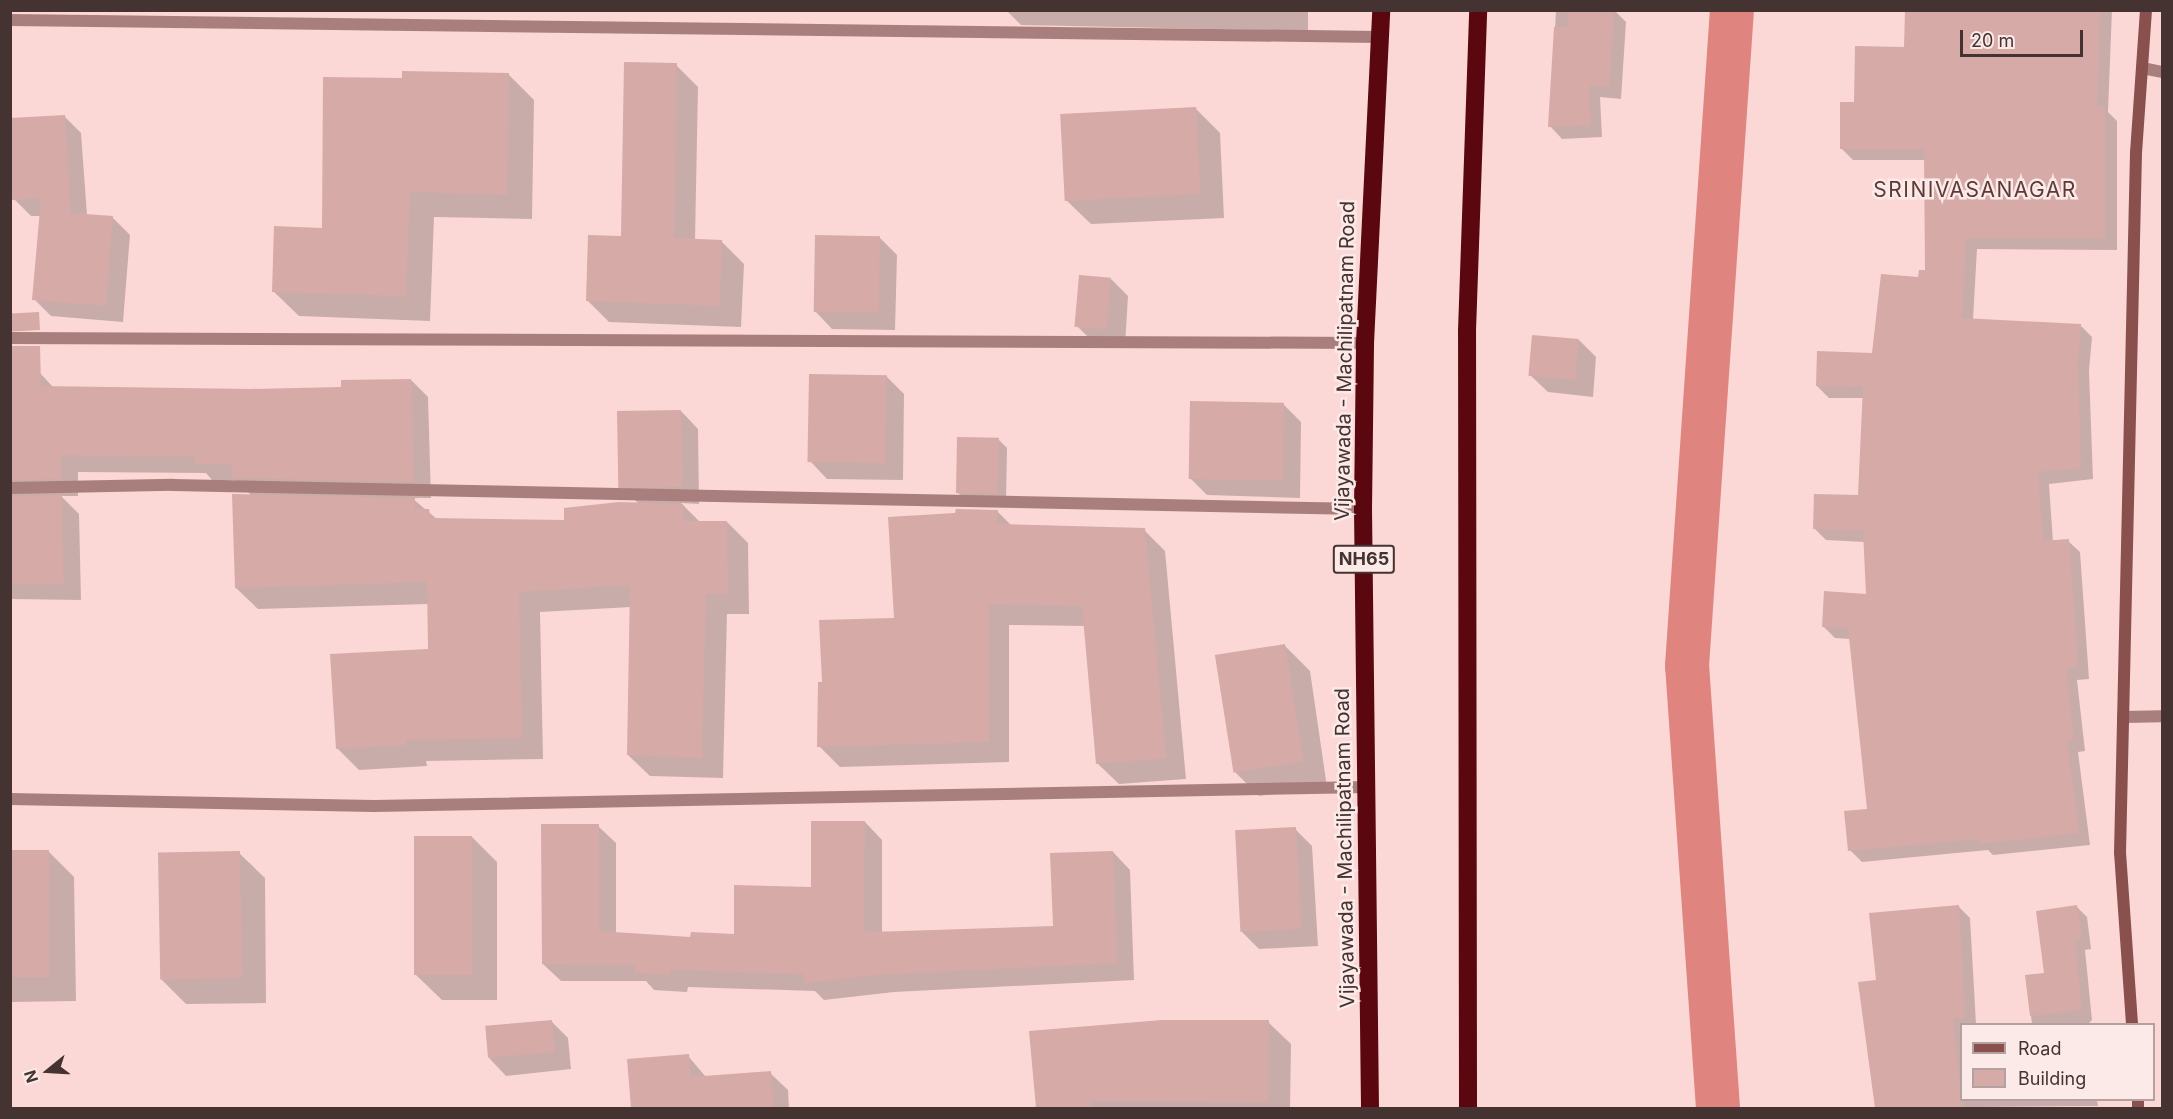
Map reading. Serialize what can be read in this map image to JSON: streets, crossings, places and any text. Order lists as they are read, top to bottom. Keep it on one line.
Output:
{"streets":{"highway":["Vijayawada - Machilipatnam Road","NH65"]},"districts":["SRINIVASANAGAR"],"legend":["Road","Building"],"scale_bar":"20 m","north":"left"}
